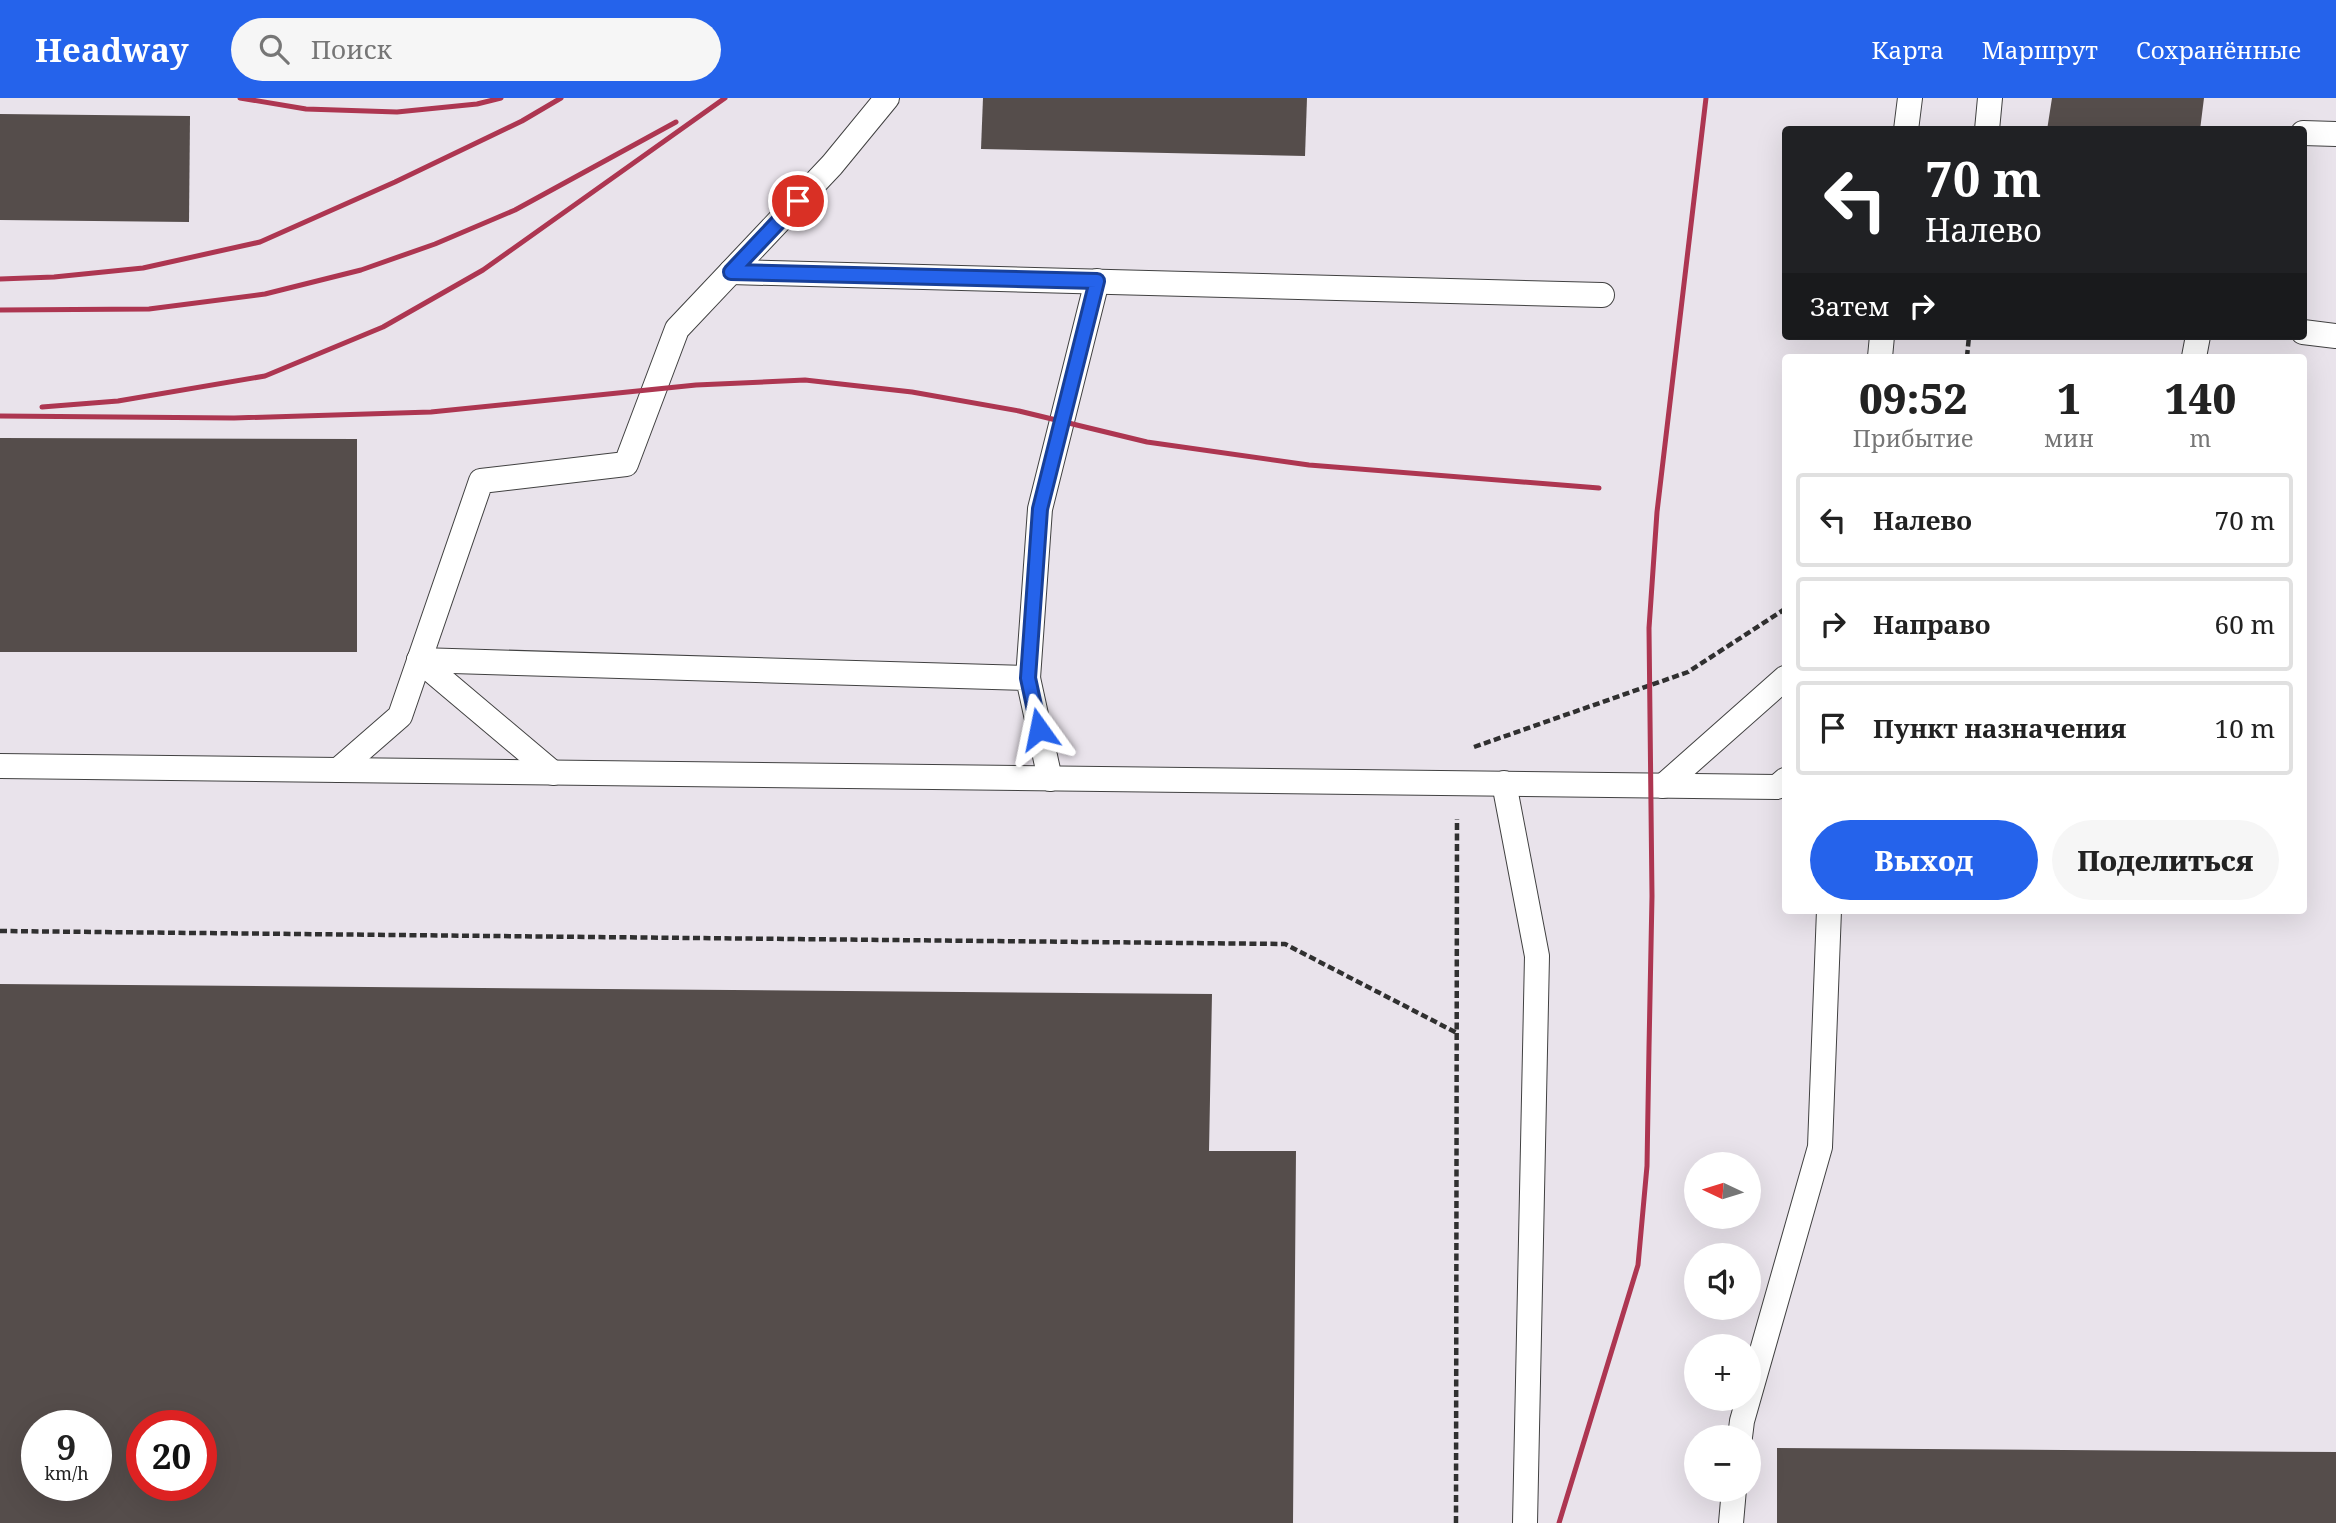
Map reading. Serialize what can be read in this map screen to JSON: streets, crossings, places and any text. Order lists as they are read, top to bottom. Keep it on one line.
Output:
{"north":"left","page":{"header":"Headway","search":"Поиск","nav":["Карта","Маршрут","Сохранённые"],"turn":["70 m","Налево"],"then":"Затем","eta":["09:52","Прибытие","1","мин","140","m"],"list":[{"name":"Налево","value":"70 m"},{"name":"Направо","value":"60 m"},{"name":"Пункт назначения","value":"10 m"}],"buttons":["Выход","Поделиться"],"map_buttons":["+","−"],"speed":"9 km/h","limit":"20"}}
